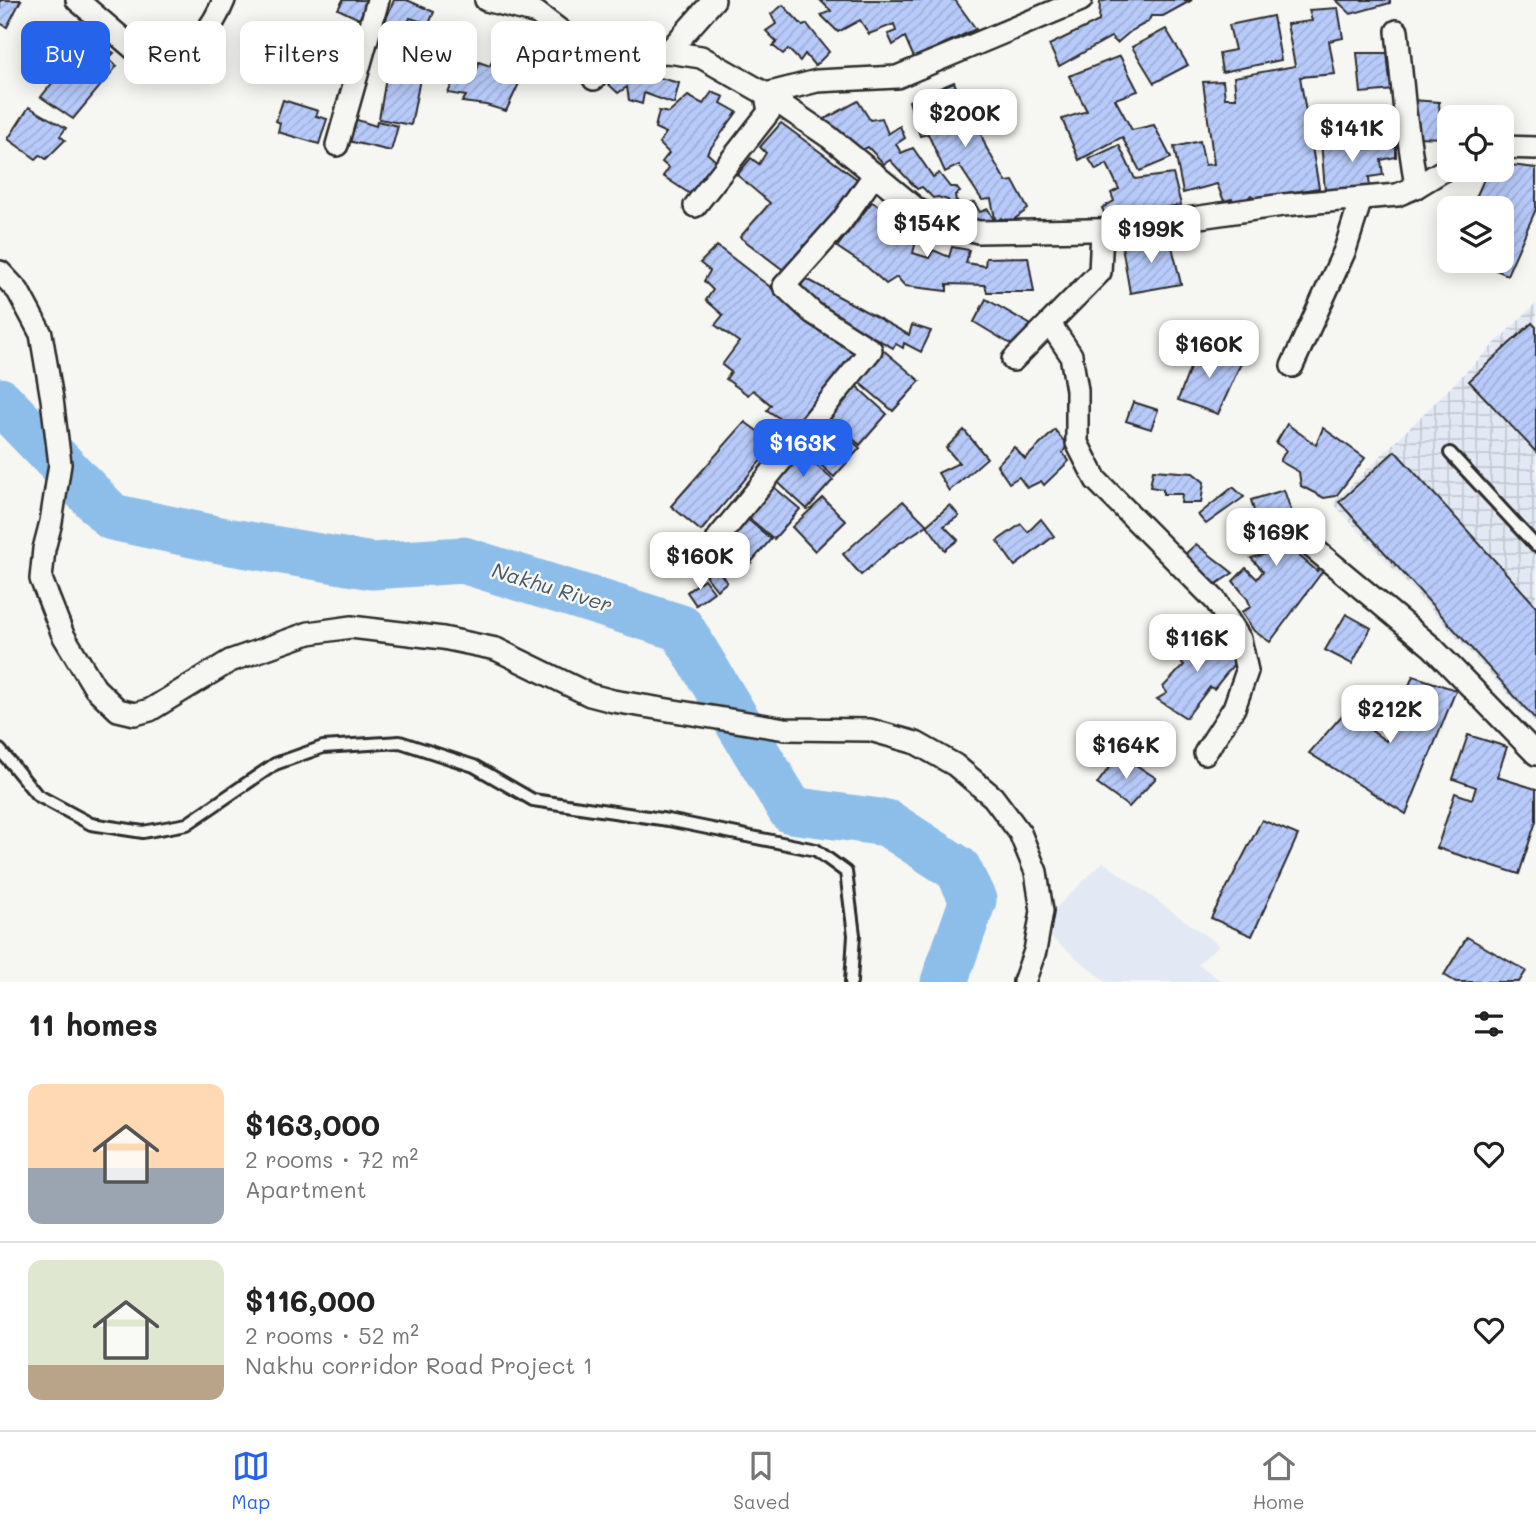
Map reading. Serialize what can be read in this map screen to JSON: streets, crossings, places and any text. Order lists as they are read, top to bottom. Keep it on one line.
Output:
{"water":["Nakhu River"],"page":{"chip":["Buy","Rent","Filters","New","Apartment"],"price":["$200K","$141K","$154K","$199K","$160K","$163K","$169K","$160K","$116K","$212K","$164K"],"heading":"11 homes","list":[{"name":"$163,000","note":"2 rooms · 72 m² · Apartment"},{"name":"$116,000","note":"2 rooms · 52 m² · Nakhu corridor Road Project 1"}],"tabs":["Map","Saved","Home"]}}
